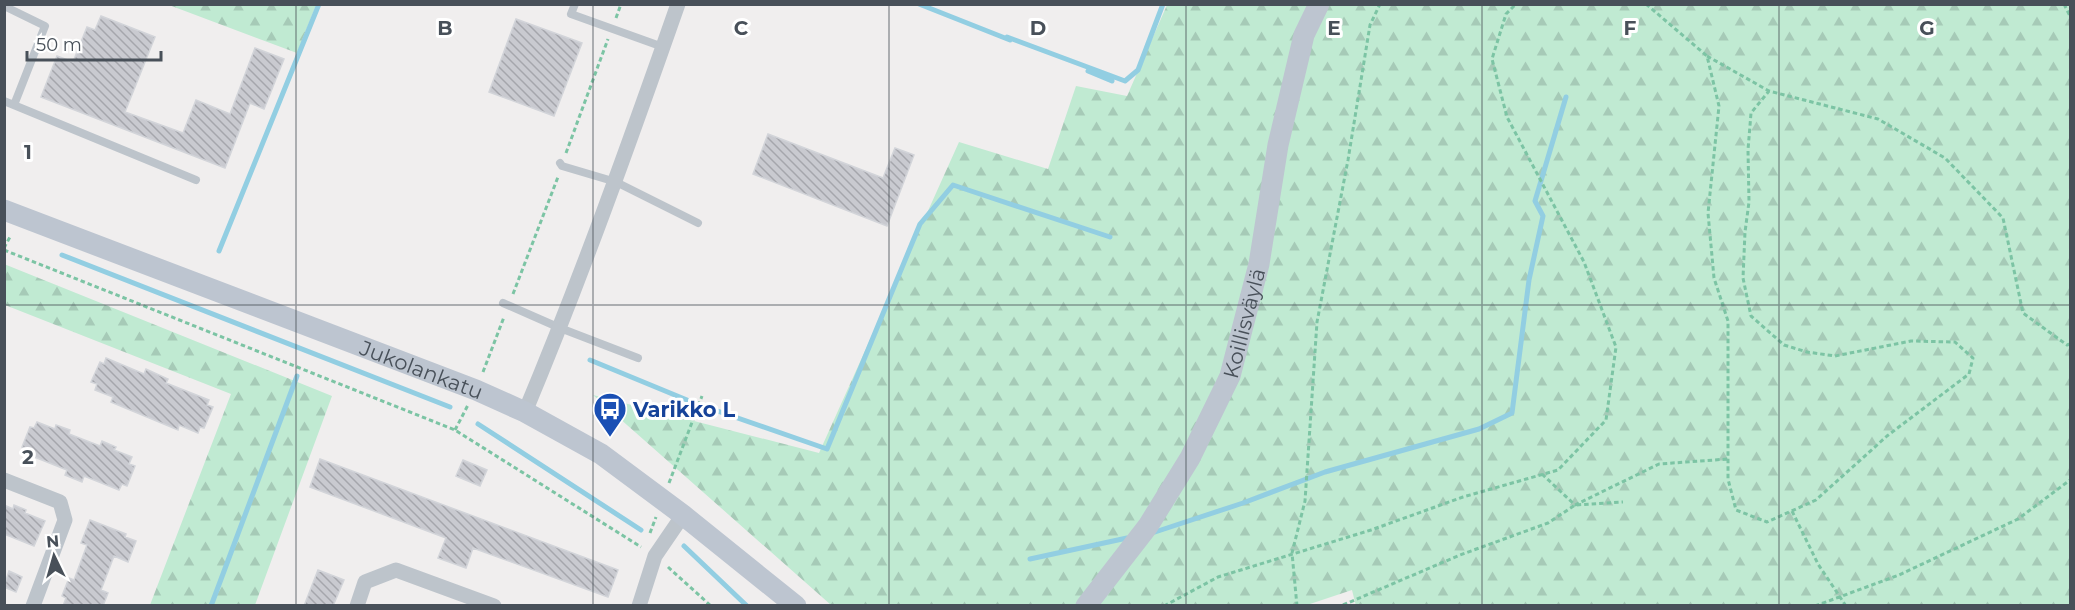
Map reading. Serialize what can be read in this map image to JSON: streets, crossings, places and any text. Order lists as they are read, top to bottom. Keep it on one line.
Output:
{"streets":{"main road":["Koillisväylä","Jukolankatu"]},"places":{"bus stop":["Varikko L"]},"scale_bar":"50 m","north":"top","grid":{"columns":["B","C","D","E","F","G"],"rows":["1","2"]}}
